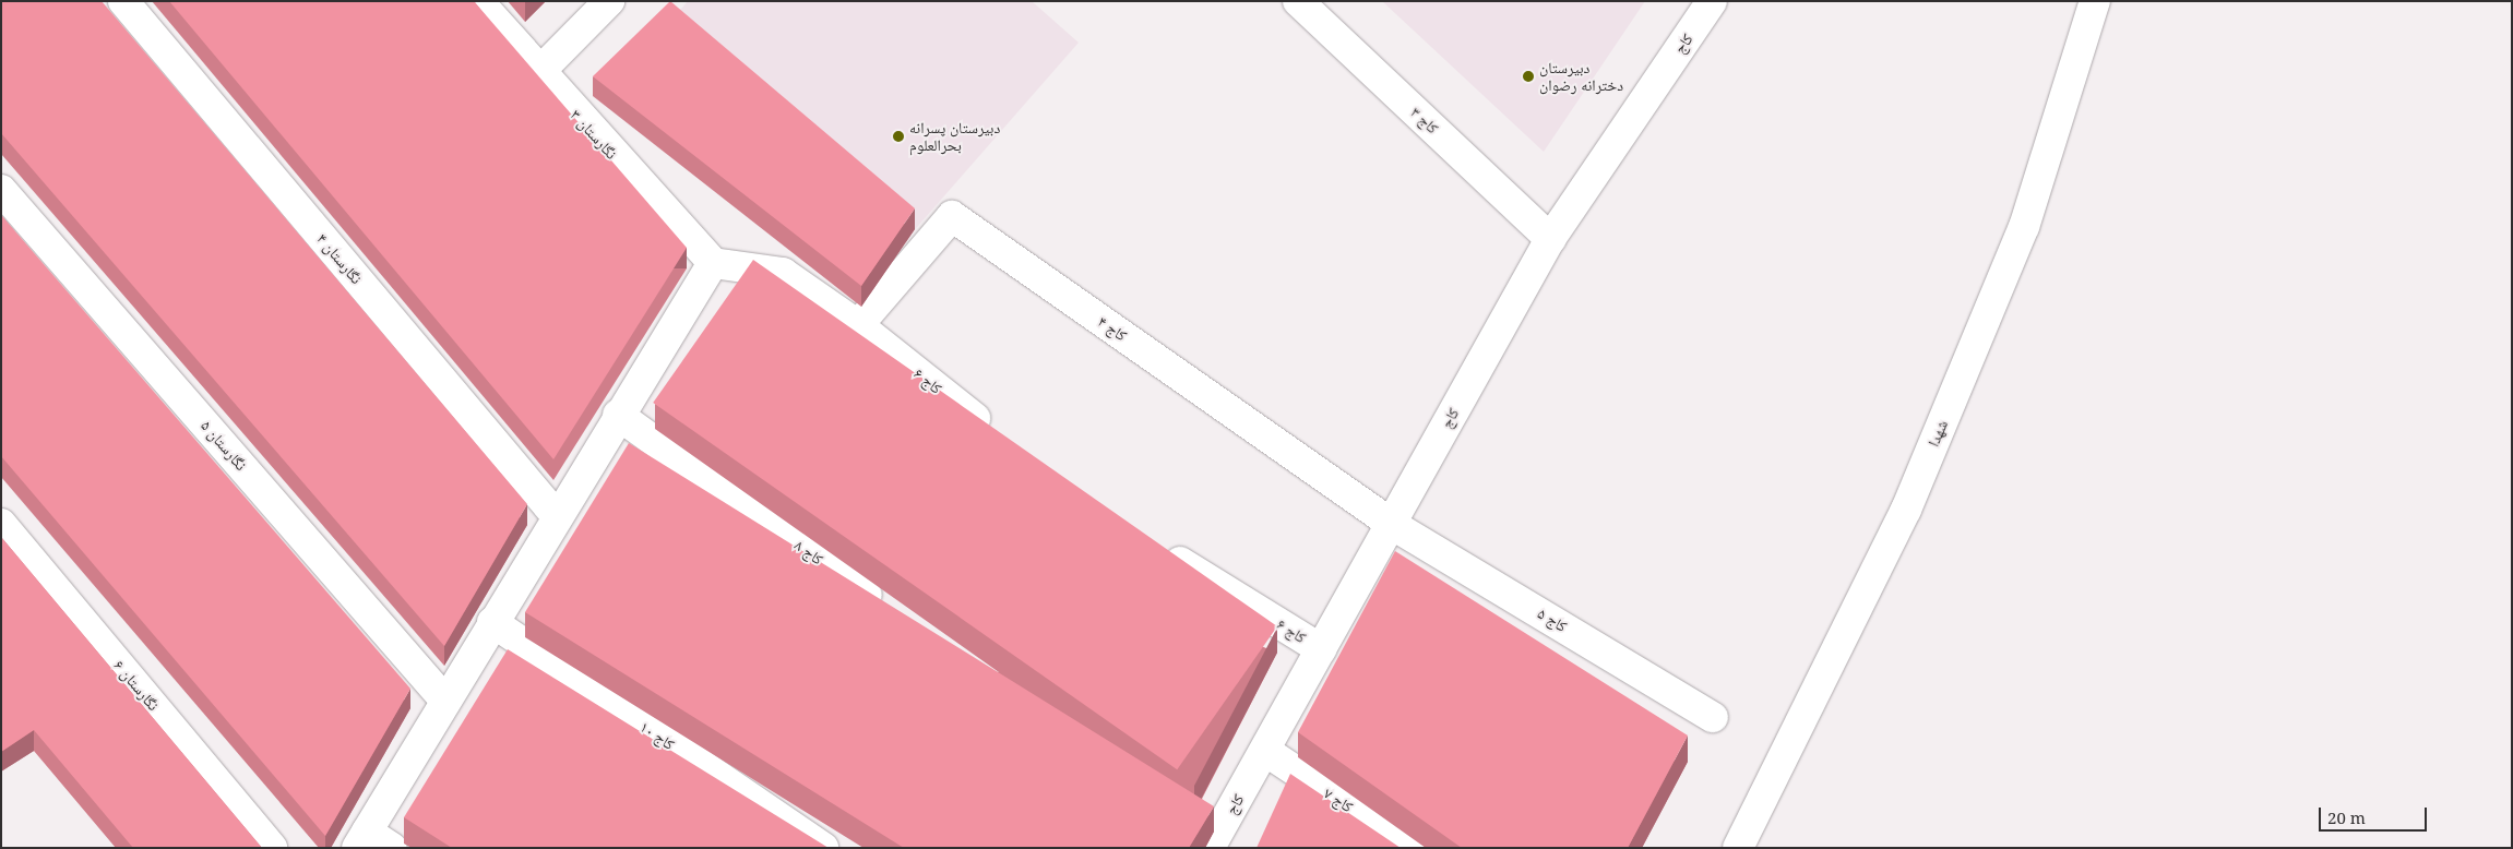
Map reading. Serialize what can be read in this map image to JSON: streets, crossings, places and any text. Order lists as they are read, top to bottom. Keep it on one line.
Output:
{"streets":{"street":["کاج","کاج ۳","نگارستان ۳","نگارستان ۴","کاج ۴","کاج ۶","شهدا","نگارستان ۵","کاج ۸","کاج ۵","نگارستان ۶","کاج ۱۰","کاج ۷"]},"crossings":[["کاج","کاج ۳"],["کاج","کاج ۴"],["کاج","کاج ۶"],["کاج","کاج ۵"],["کاج","کاج ۷"],["نگارستان ۳","کاج ۶"],["کاج ۴","کاج ۶"],["کاج ۴","کاج ۵"]],"places":["دبیرستان دخترانه رضوان","دبیرستان پسرانه بحرالعلوم"],"scale_bar":"20 m"}
